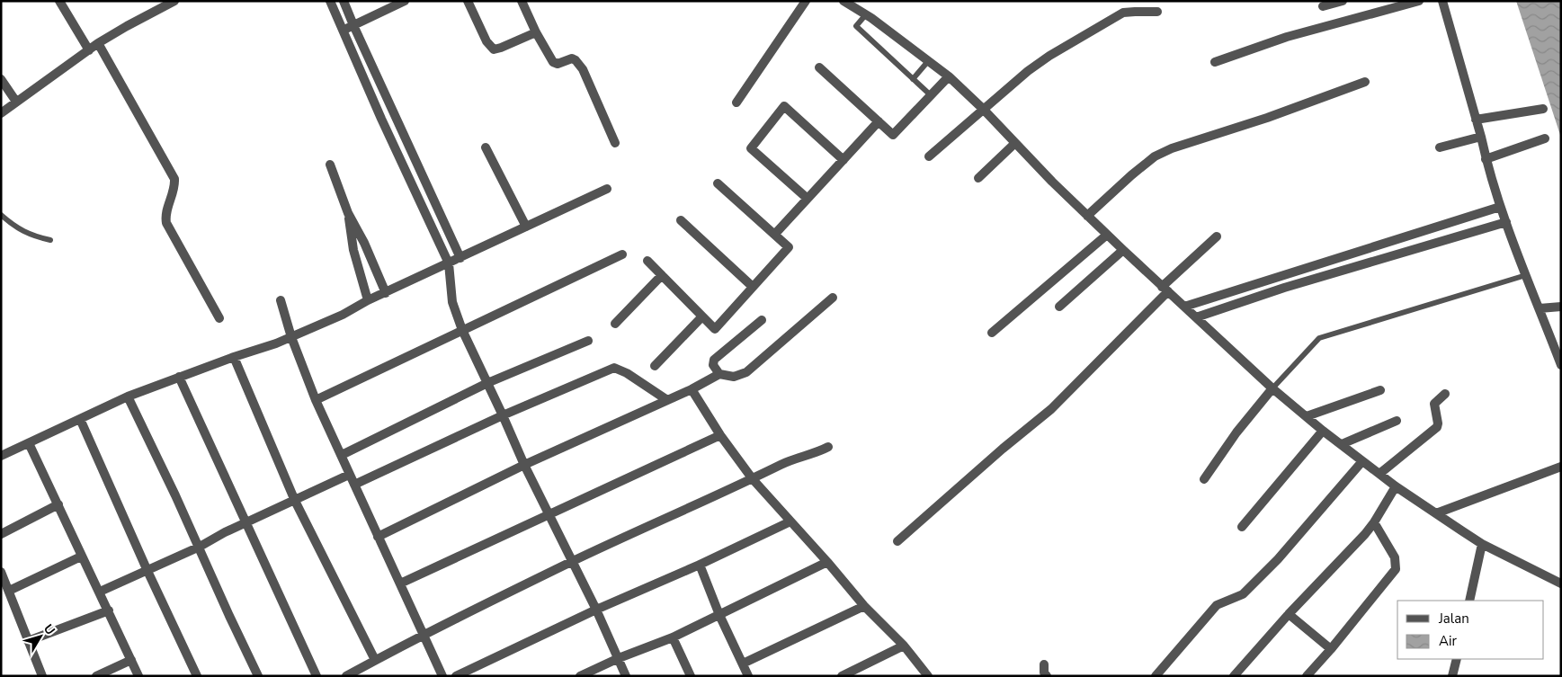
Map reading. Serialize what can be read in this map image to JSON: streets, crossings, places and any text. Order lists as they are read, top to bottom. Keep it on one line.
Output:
{"legend":["Jalan","Air"],"north":"top right"}
